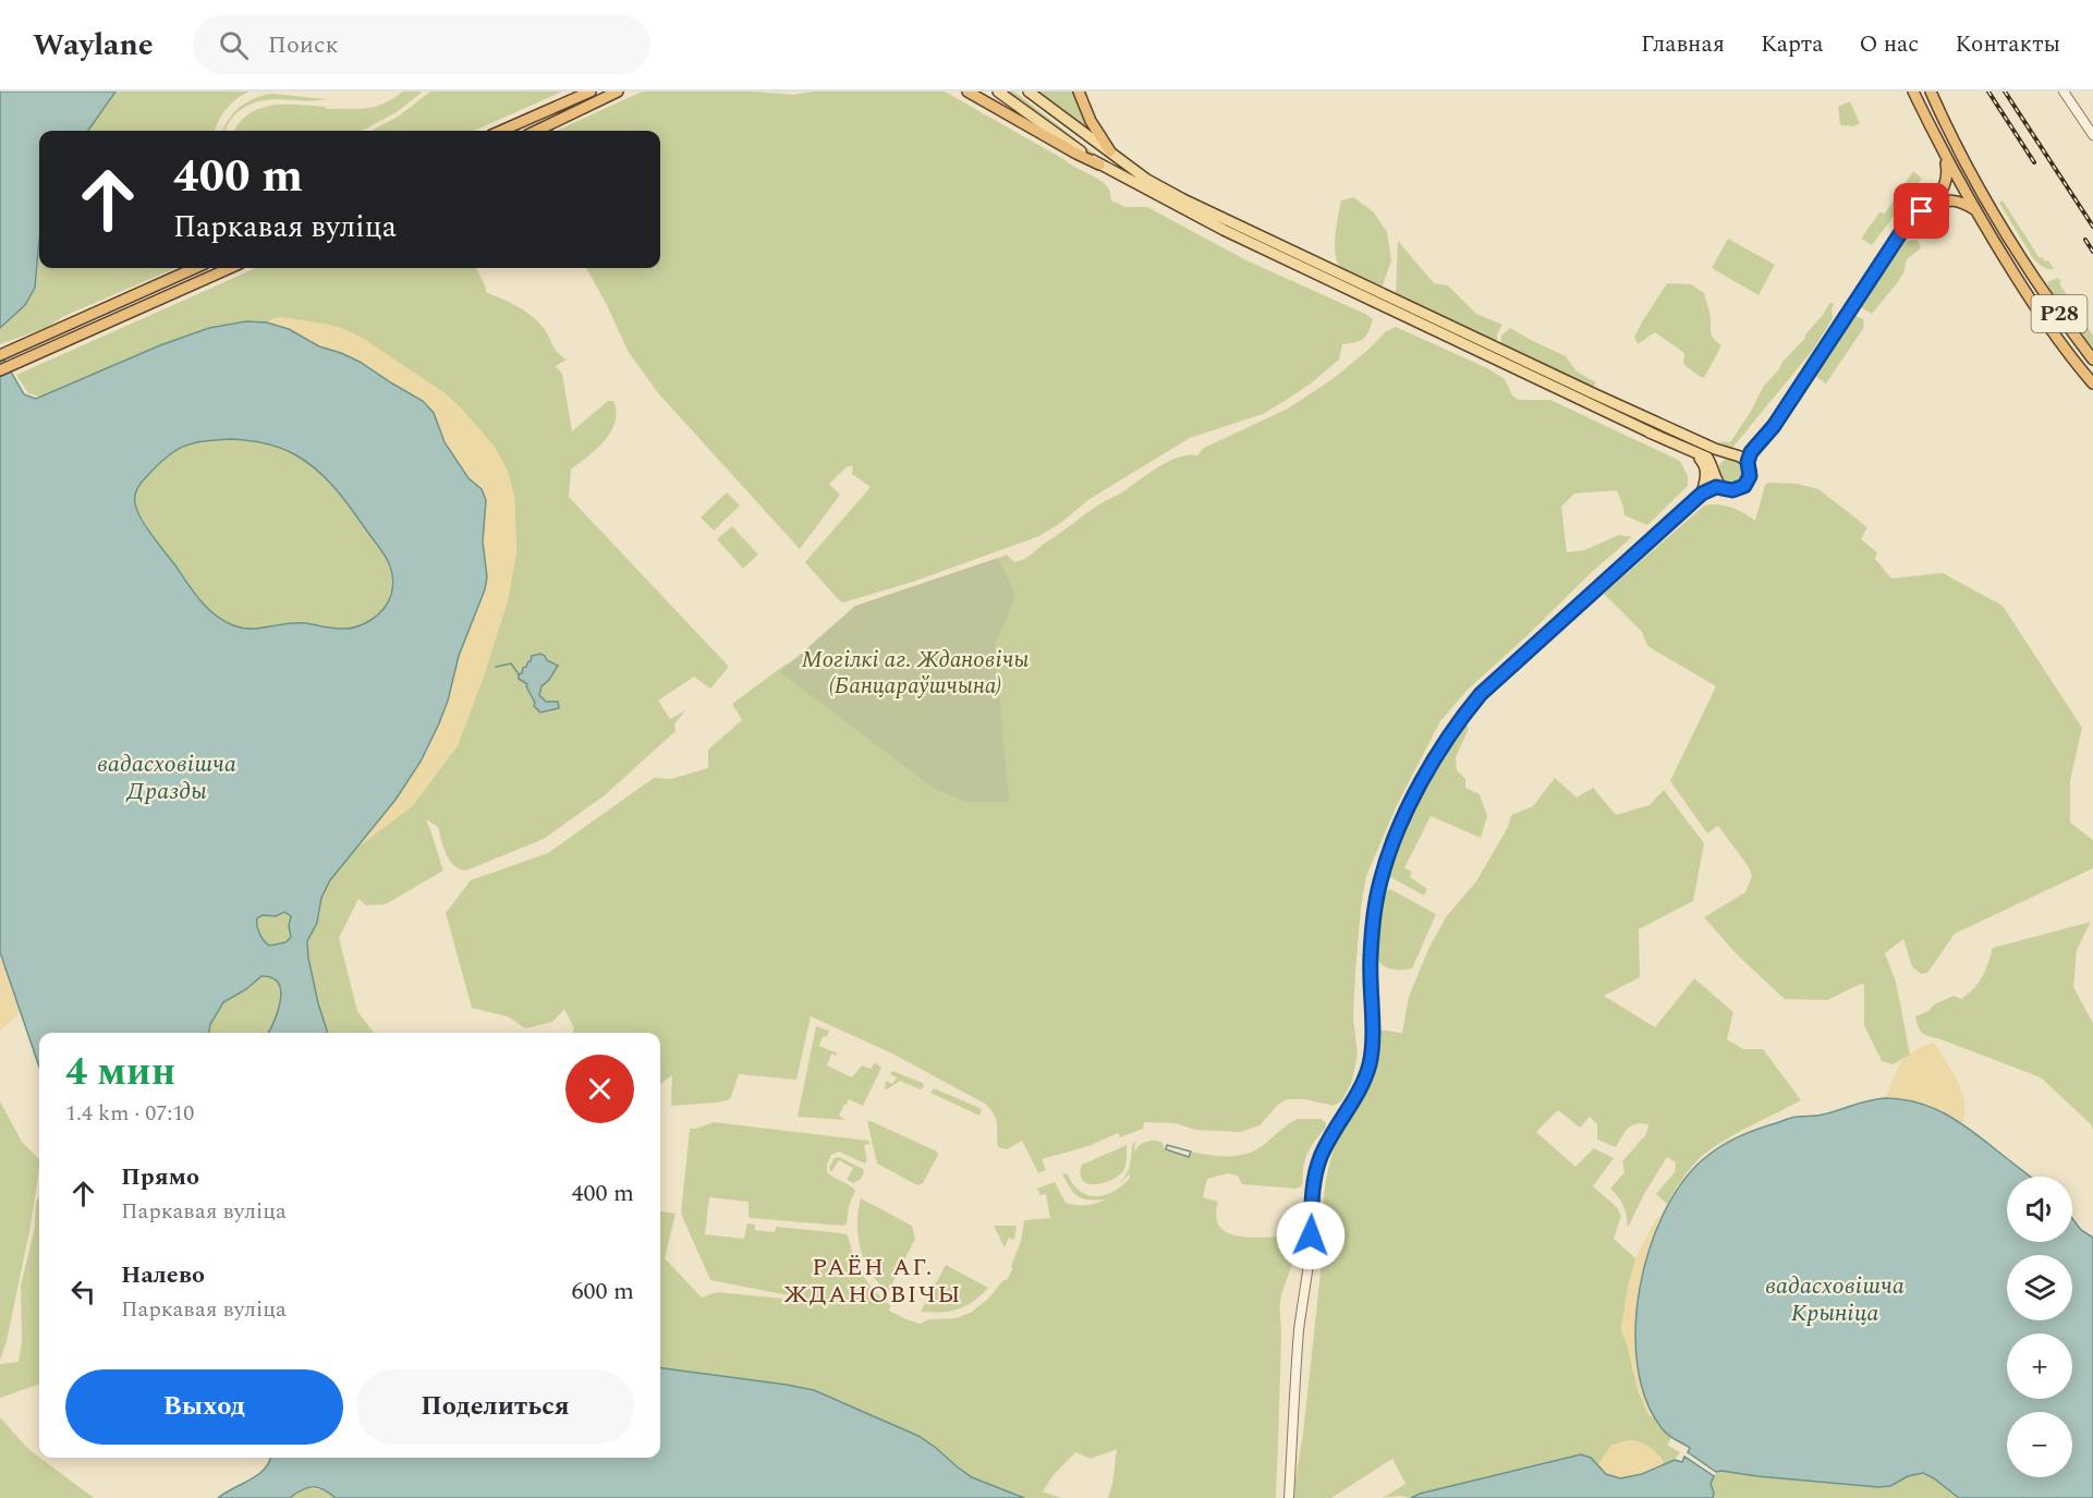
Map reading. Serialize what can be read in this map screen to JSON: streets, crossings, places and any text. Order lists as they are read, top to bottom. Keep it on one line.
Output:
{"streets":{"highway":["Р28"]},"districts":["РАЁН АГ. ЖДАНОВІЧЫ"],"water":["вадасховішча Дразды","вадасховішча Крыніца"],"parks":["Могілкі аг. Ждановічы (Банцараўшчына)"],"page":{"header":"Waylane","search":"Поиск","nav":["Главная","Карта","О нас","Контакты"],"turn":["400 m","Паркавая вуліца"],"heading":["4 мин","1.4 km · 07:10"],"list":[{"name":"Прямо","note":"Паркавая вуліца","value":"400 m"},{"name":"Налево","note":"Паркавая вуліца","value":"600 m"}],"map_buttons":["+","−"],"buttons":["Выход","Поделиться"]}}
